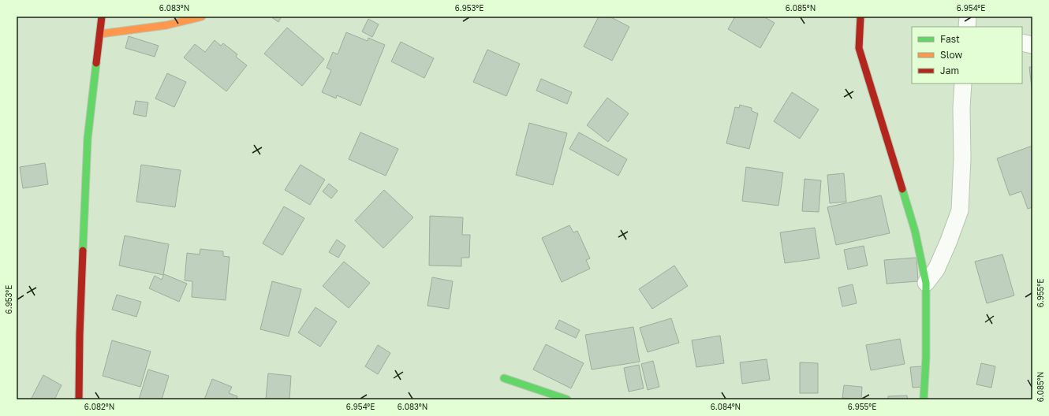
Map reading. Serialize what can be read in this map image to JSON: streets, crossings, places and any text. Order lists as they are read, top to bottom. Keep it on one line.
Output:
{"legend":["Fast","Slow","Jam"],"coordinates":["6.083°N","6.953°E","6.085°N","6.954°E","6.955°E","6.082°N","6.084°N"]}
